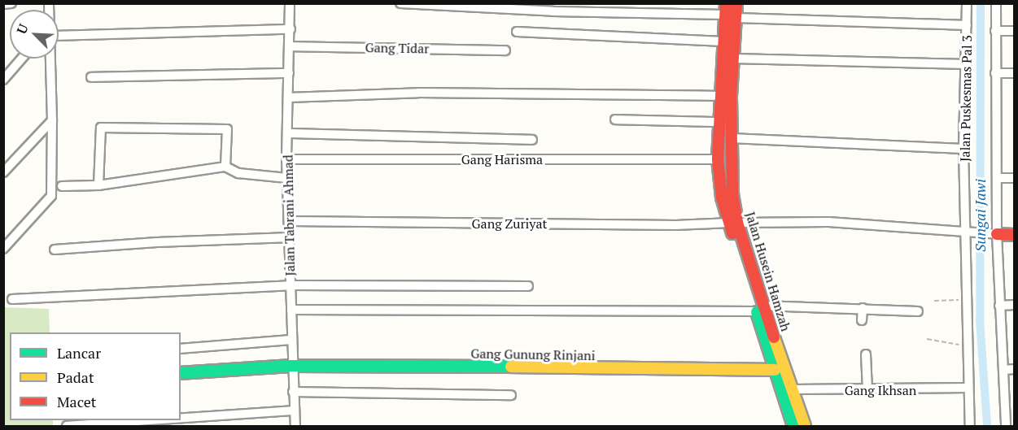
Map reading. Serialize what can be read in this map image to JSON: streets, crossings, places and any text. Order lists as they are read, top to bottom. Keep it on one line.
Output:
{"streets":{"street":["Gang Tidar","Jalan Puskesmas Pal 3","Gang Harisma","Jalan Tabrani Ahmad","Gang Zuriyat","Jalan Husein Hamzah","Gang Gunung Rinjani","Gang Ikhsan"]},"crossings":[["Gang Tidar","Jalan Tabrani Ahmad"],["Jalan Puskesmas Pal 3","Gang Zuriyat"],["Jalan Puskesmas Pal 3","Gang Ikhsan"],["Gang Harisma","Jalan Tabrani Ahmad"],["Gang Harisma","Jalan Husein Hamzah"],["Jalan Tabrani Ahmad","Gang Zuriyat"],["Jalan Tabrani Ahmad","Gang Gunung Rinjani"],["Gang Zuriyat","Jalan Husein Hamzah"],["Jalan Husein Hamzah","Gang Gunung Rinjani"],["Jalan Husein Hamzah","Gang Ikhsan"]],"water":["Sungai Jawi"],"legend":["Lancar","Padat","Macet"],"north":"top left"}
